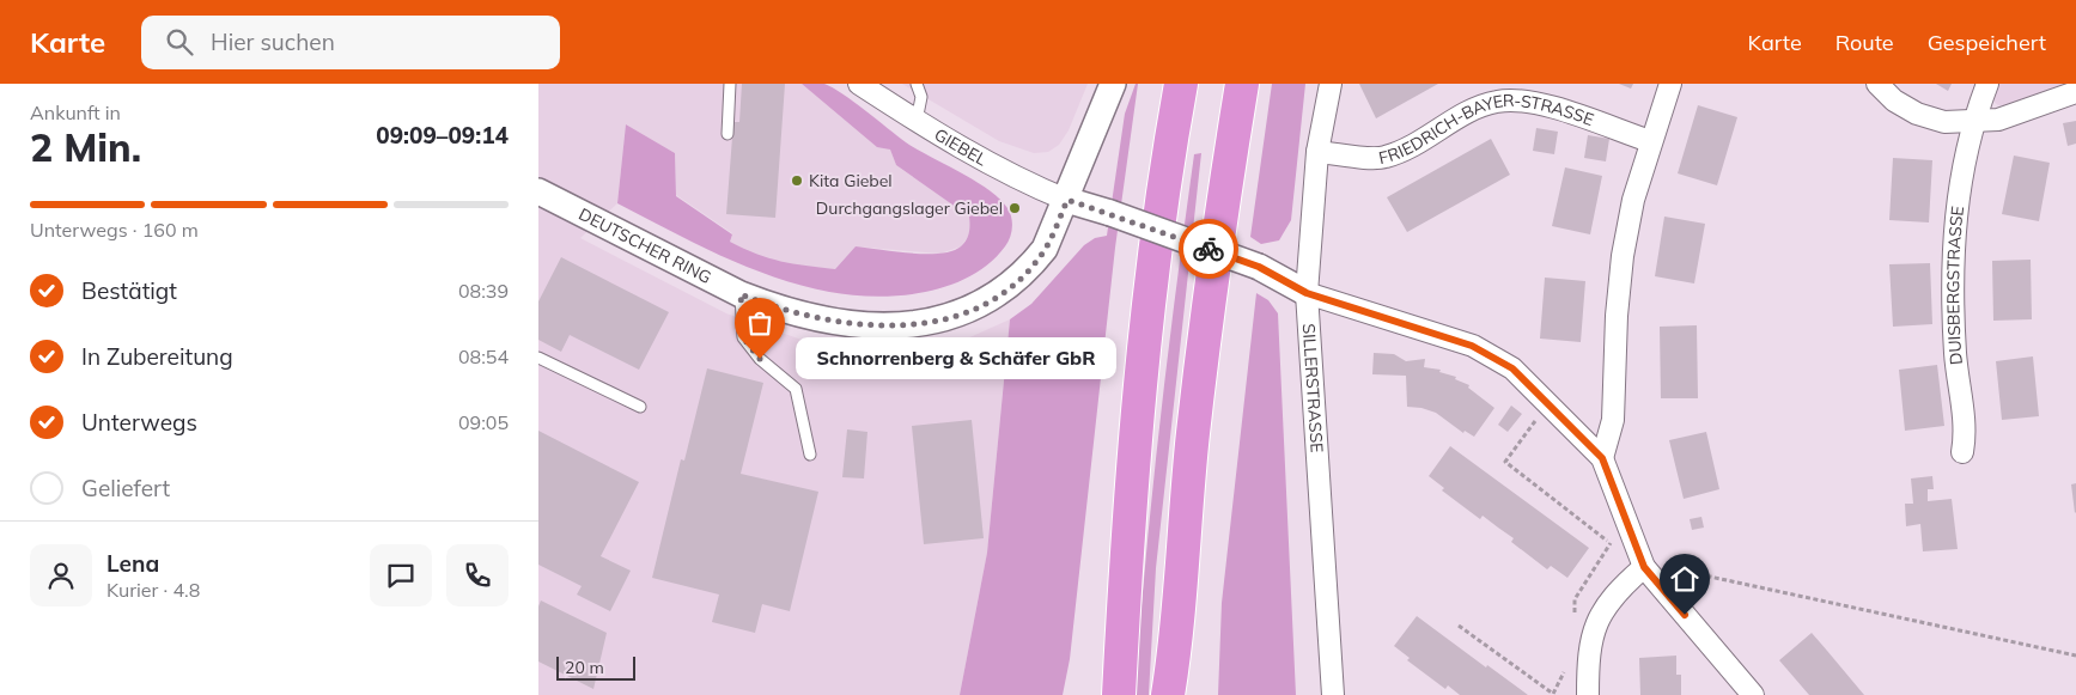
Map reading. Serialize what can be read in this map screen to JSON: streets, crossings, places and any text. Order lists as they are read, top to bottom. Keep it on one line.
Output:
{"streets":{"street":["FRIEDRICH-BAYER-STRASSE","GIEBEL","DEUTSCHER RING","DUISBERGSTRASSE","SILLERSTRASSE"]},"crossings":[["FRIEDRICH-BAYER-STRASSE","SILLERSTRASSE"],["GIEBEL","DEUTSCHER RING"]],"places":["Kita Giebel","Durchgangslager Giebel","Schnorrenberg & Schäfer GbR"],"scale_bar":"20 m","page":{"header":"Karte","search":"Hier suchen","nav":["Karte","Route","Gespeichert"],"heading":["2 Min.","Ankunft in","09:09–09:14"],"panel":["Lena","Kurier · 4.8"],"bar":"Unterwegs · 160 m","list":[["Bestätigt","08:39"],["In Zubereitung","08:54"],["Unterwegs","09:05"],"Geliefert"],"bubble":"Schnorrenberg & Schäfer GbR","scale":"20 m"}}
